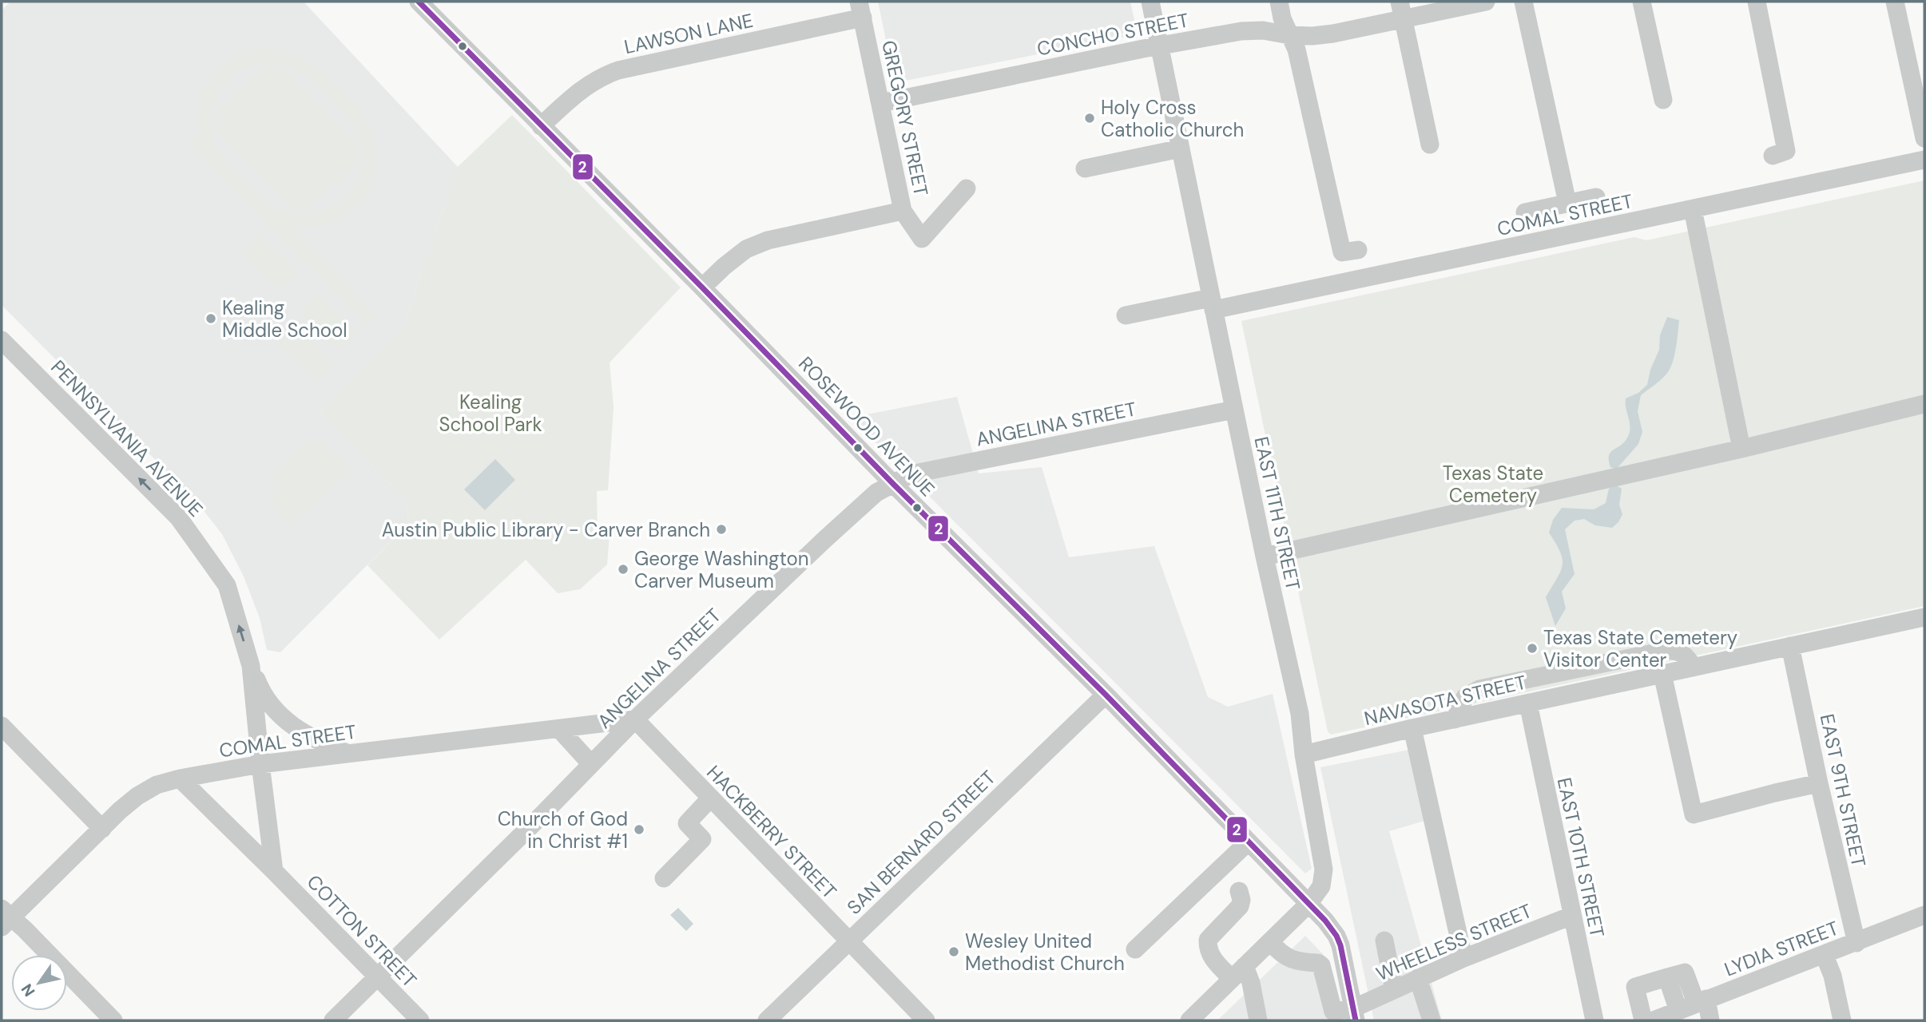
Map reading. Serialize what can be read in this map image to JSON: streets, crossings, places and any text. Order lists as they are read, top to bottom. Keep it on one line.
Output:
{"streets":{"street":["LAWSON LANE","CONCHO STREET","GREGORY STREET","COMAL STREET","ANGELINA STREET","ROSEWOOD AVENUE","PENNSYLVANIA AVENUE","EAST 11TH STREET","NAVASOTA STREET","EAST 9TH STREET","HACKBERRY STREET","SAN BERNARD STREET","EAST 10TH STREET","COTTON STREET","WHEELESS STREET","LYDIA STREET"]},"crossings":[["LAWSON LANE","GREGORY STREET"],["LAWSON LANE","ROSEWOOD AVENUE"],["CONCHO STREET","GREGORY STREET"],["CONCHO STREET","EAST 11TH STREET"],["COMAL STREET","ANGELINA STREET"],["COMAL STREET","PENNSYLVANIA AVENUE"],["COMAL STREET","EAST 11TH STREET"],["COMAL STREET","HACKBERRY STREET"],["COMAL STREET","COTTON STREET"],["ANGELINA STREET","ROSEWOOD AVENUE"],["ANGELINA STREET","EAST 11TH STREET"],["ANGELINA STREET","HACKBERRY STREET"],["ANGELINA STREET","COTTON STREET"],["ROSEWOOD AVENUE","EAST 11TH STREET"],["ROSEWOOD AVENUE","SAN BERNARD STREET"],["EAST 11TH STREET","NAVASOTA STREET"],["NAVASOTA STREET","EAST 9TH STREET"],["NAVASOTA STREET","EAST 10TH STREET"],["EAST 9TH STREET","LYDIA STREET"],["HACKBERRY STREET","SAN BERNARD STREET"],["EAST 10TH STREET","WHEELESS STREET"]],"one_way":["PENNSYLVANIA AVENUE"],"parks":["Kealing School Park","Texas State Cemetery"],"places":["Holy Cross Catholic Church","Kealing Middle School","Austin Public Library - Carver Branch","George Washington Carver Museum","Texas State Cemetery Visitor Center","Church of God in Christ #1","Wesley United Methodist Church"],"lines":["transit line 2"],"north":"bottom left"}
